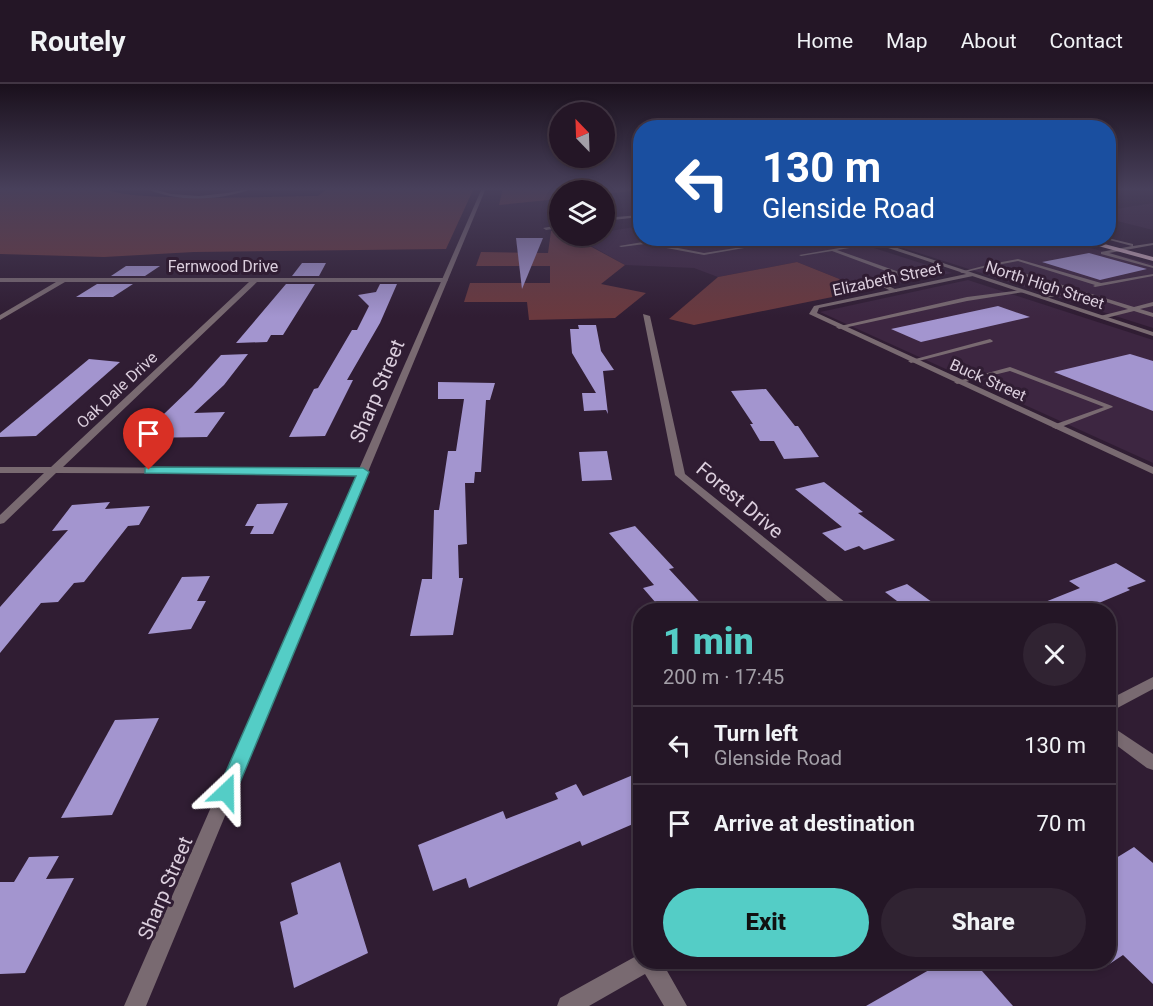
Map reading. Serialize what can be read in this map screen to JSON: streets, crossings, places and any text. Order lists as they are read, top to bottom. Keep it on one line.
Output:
{"streets":{"street":["Fernwood Drive","Elizabeth Street","North High Street","Buck Street","Oak Dale Drive","Sharp Street","Forest Drive"]},"crossings":[["Fernwood Drive","Oak Dale Drive"],["Fernwood Drive","Sharp Street"],["Elizabeth Street","North High Street"],["Elizabeth Street","Buck Street"]],"north":"top left","page":{"header":"Routely","nav":["Home","Map","About","Contact"],"turn":["130 m","Glenside Road"],"heading":["1 min","200 m · 17:45"],"list":[{"name":"Turn left","note":"Glenside Road","value":"130 m"},{"name":"Arrive at destination","value":"70 m"}],"buttons":["Exit","Share"]}}
